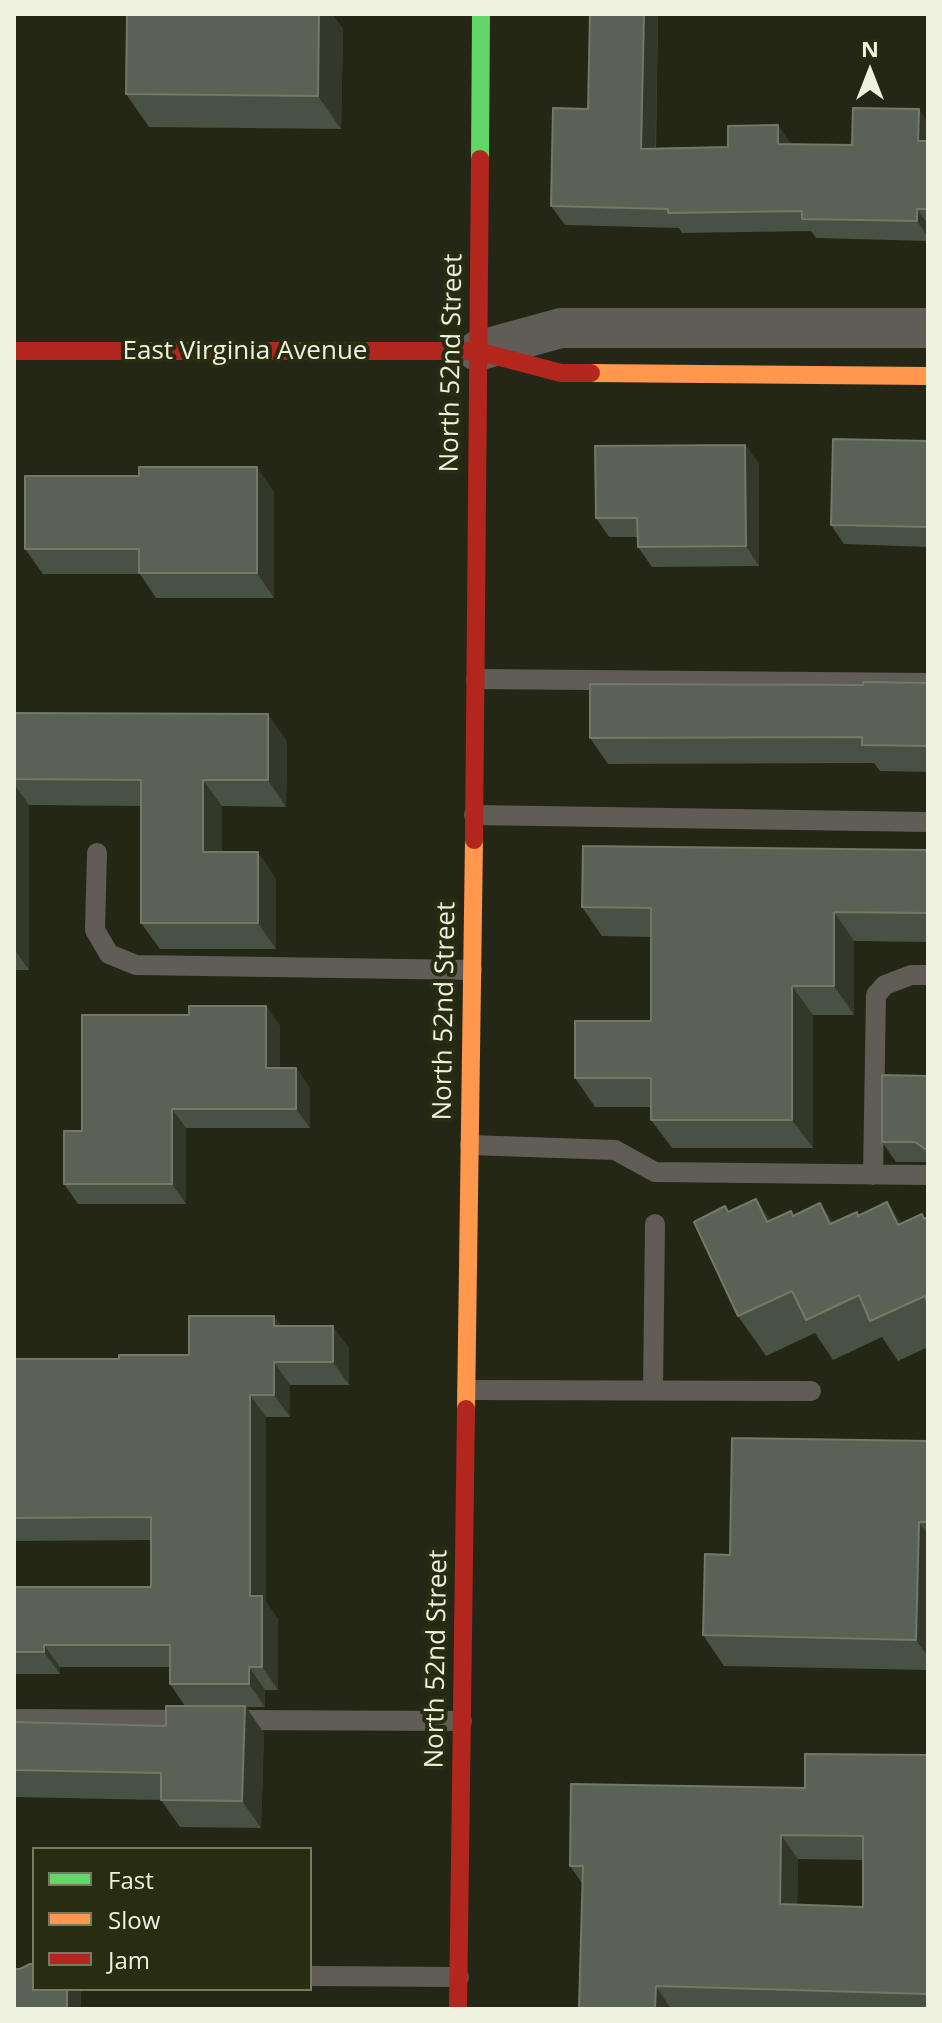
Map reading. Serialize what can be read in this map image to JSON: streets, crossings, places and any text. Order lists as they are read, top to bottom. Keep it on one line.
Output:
{"streets":{"main road":["East Virginia Avenue","North 52nd Street"]},"crossings":[["East Virginia Avenue","North 52nd Street"]],"legend":["Fast","Slow","Jam"],"north":"top"}
